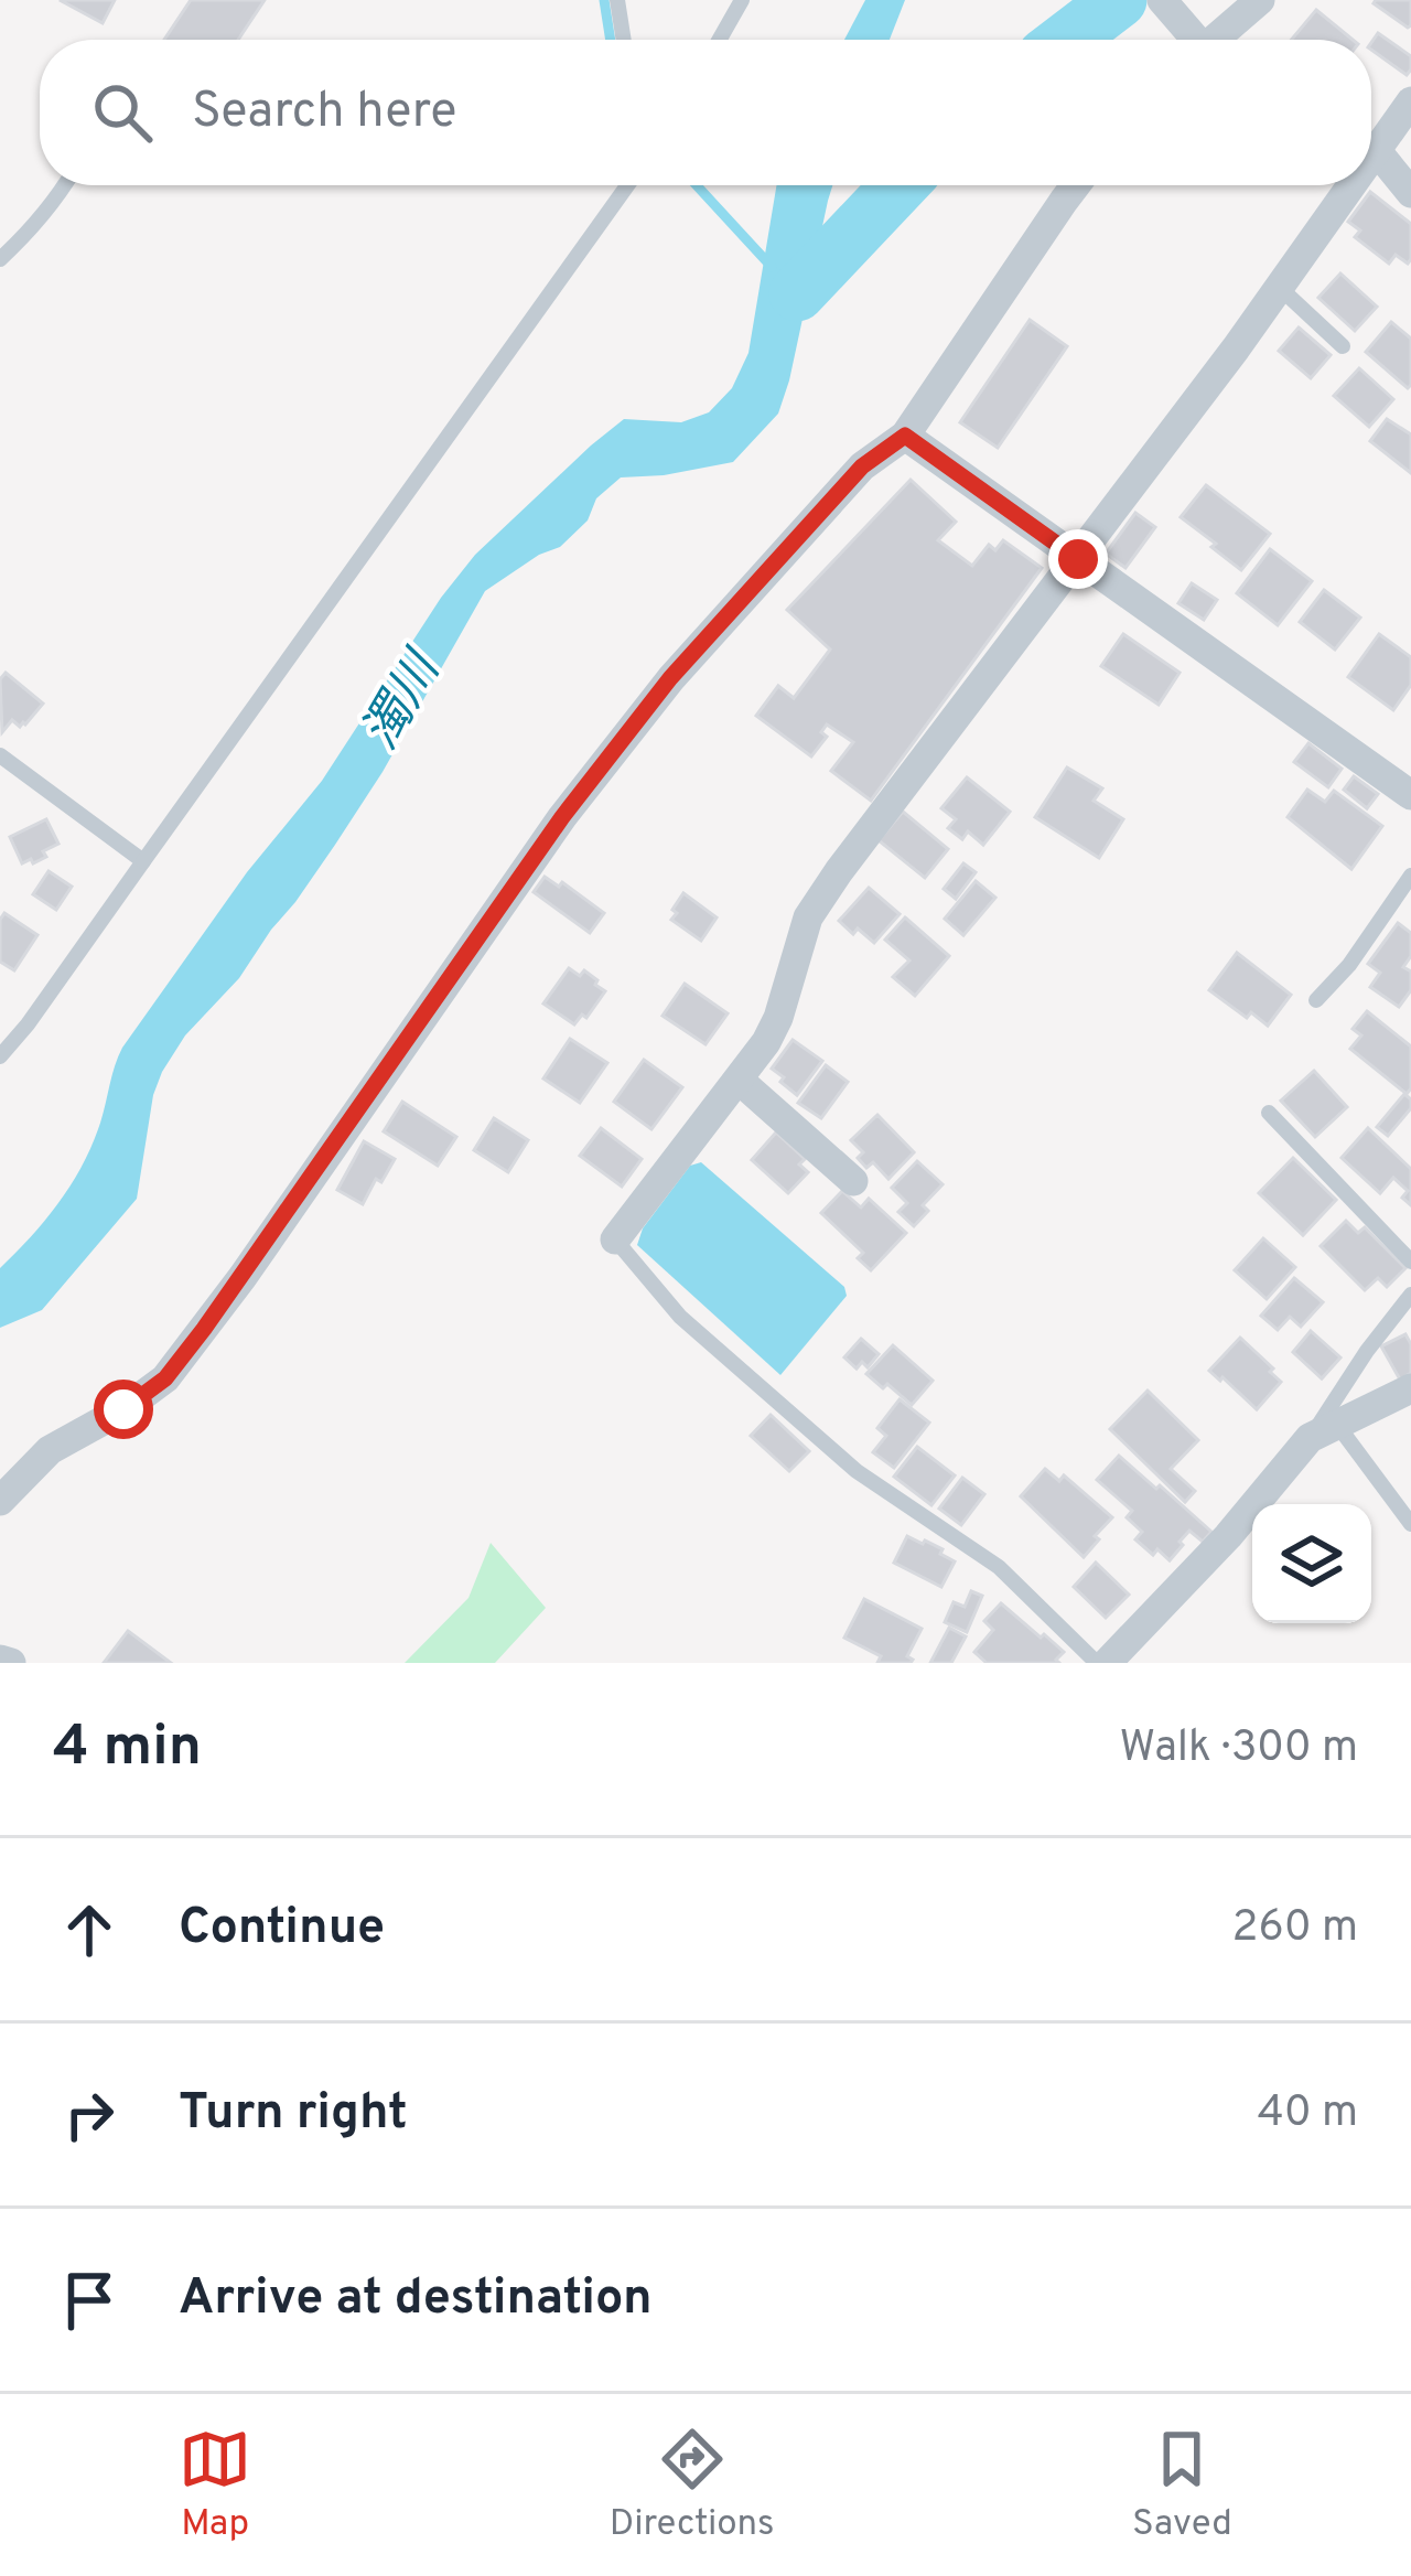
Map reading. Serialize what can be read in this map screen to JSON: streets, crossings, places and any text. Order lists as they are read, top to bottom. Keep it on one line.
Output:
{"water":["濁川"],"page":{"search":"Search here","heading":["4 min","Walk · 300 m"],"list":[["Continue","260 m"],["Turn right","40 m"],"Arrive at destination"],"nav":["Map","Directions","Saved"]}}
